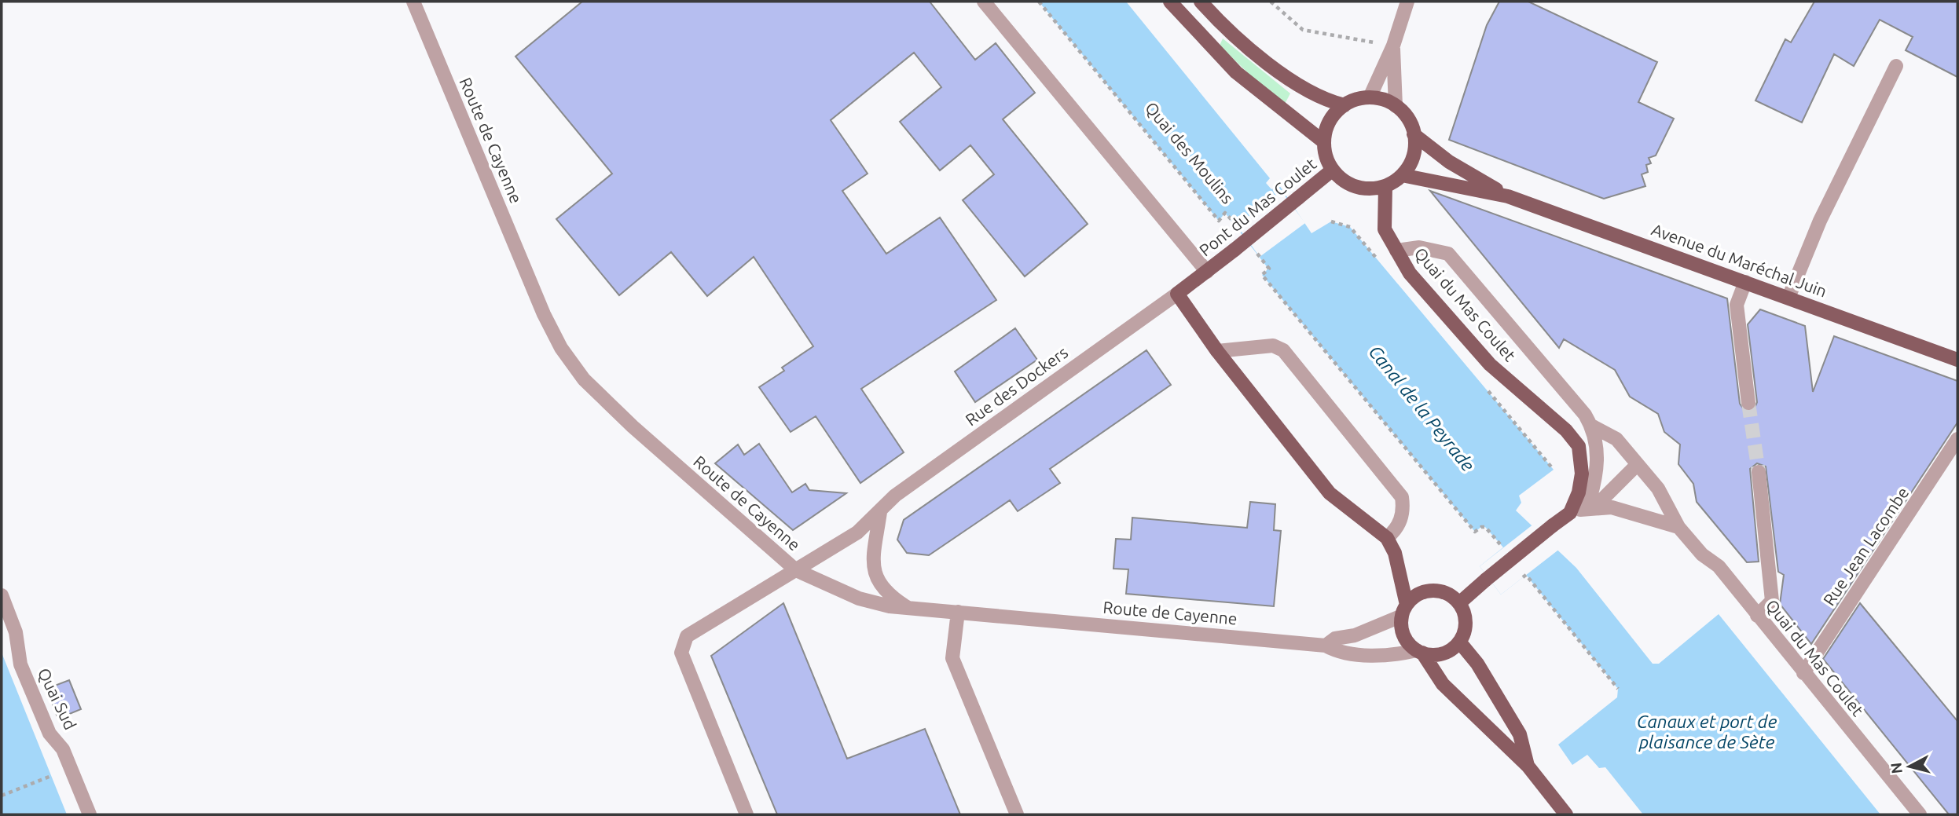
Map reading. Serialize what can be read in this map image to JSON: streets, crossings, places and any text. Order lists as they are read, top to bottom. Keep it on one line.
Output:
{"streets":{"main road":["Pont du Mas Coulet","Avenue du Maréchal Juin","Quai du Mas Coulet"],"street":["Route de Cayenne","Rue des Dockers","Rue Jean Lacombe","Quai Sud"],"path":["Quai des Moulins"]},"crossings":[["Route de Cayenne","Rue des Dockers"],["Pont du Mas Coulet","Quai du Mas Coulet"],["Quai du Mas Coulet","Rue Jean Lacombe"]],"water":["Canal de la Peyrade","Canaux et port de plaisance de Sète"],"north":"left"}
